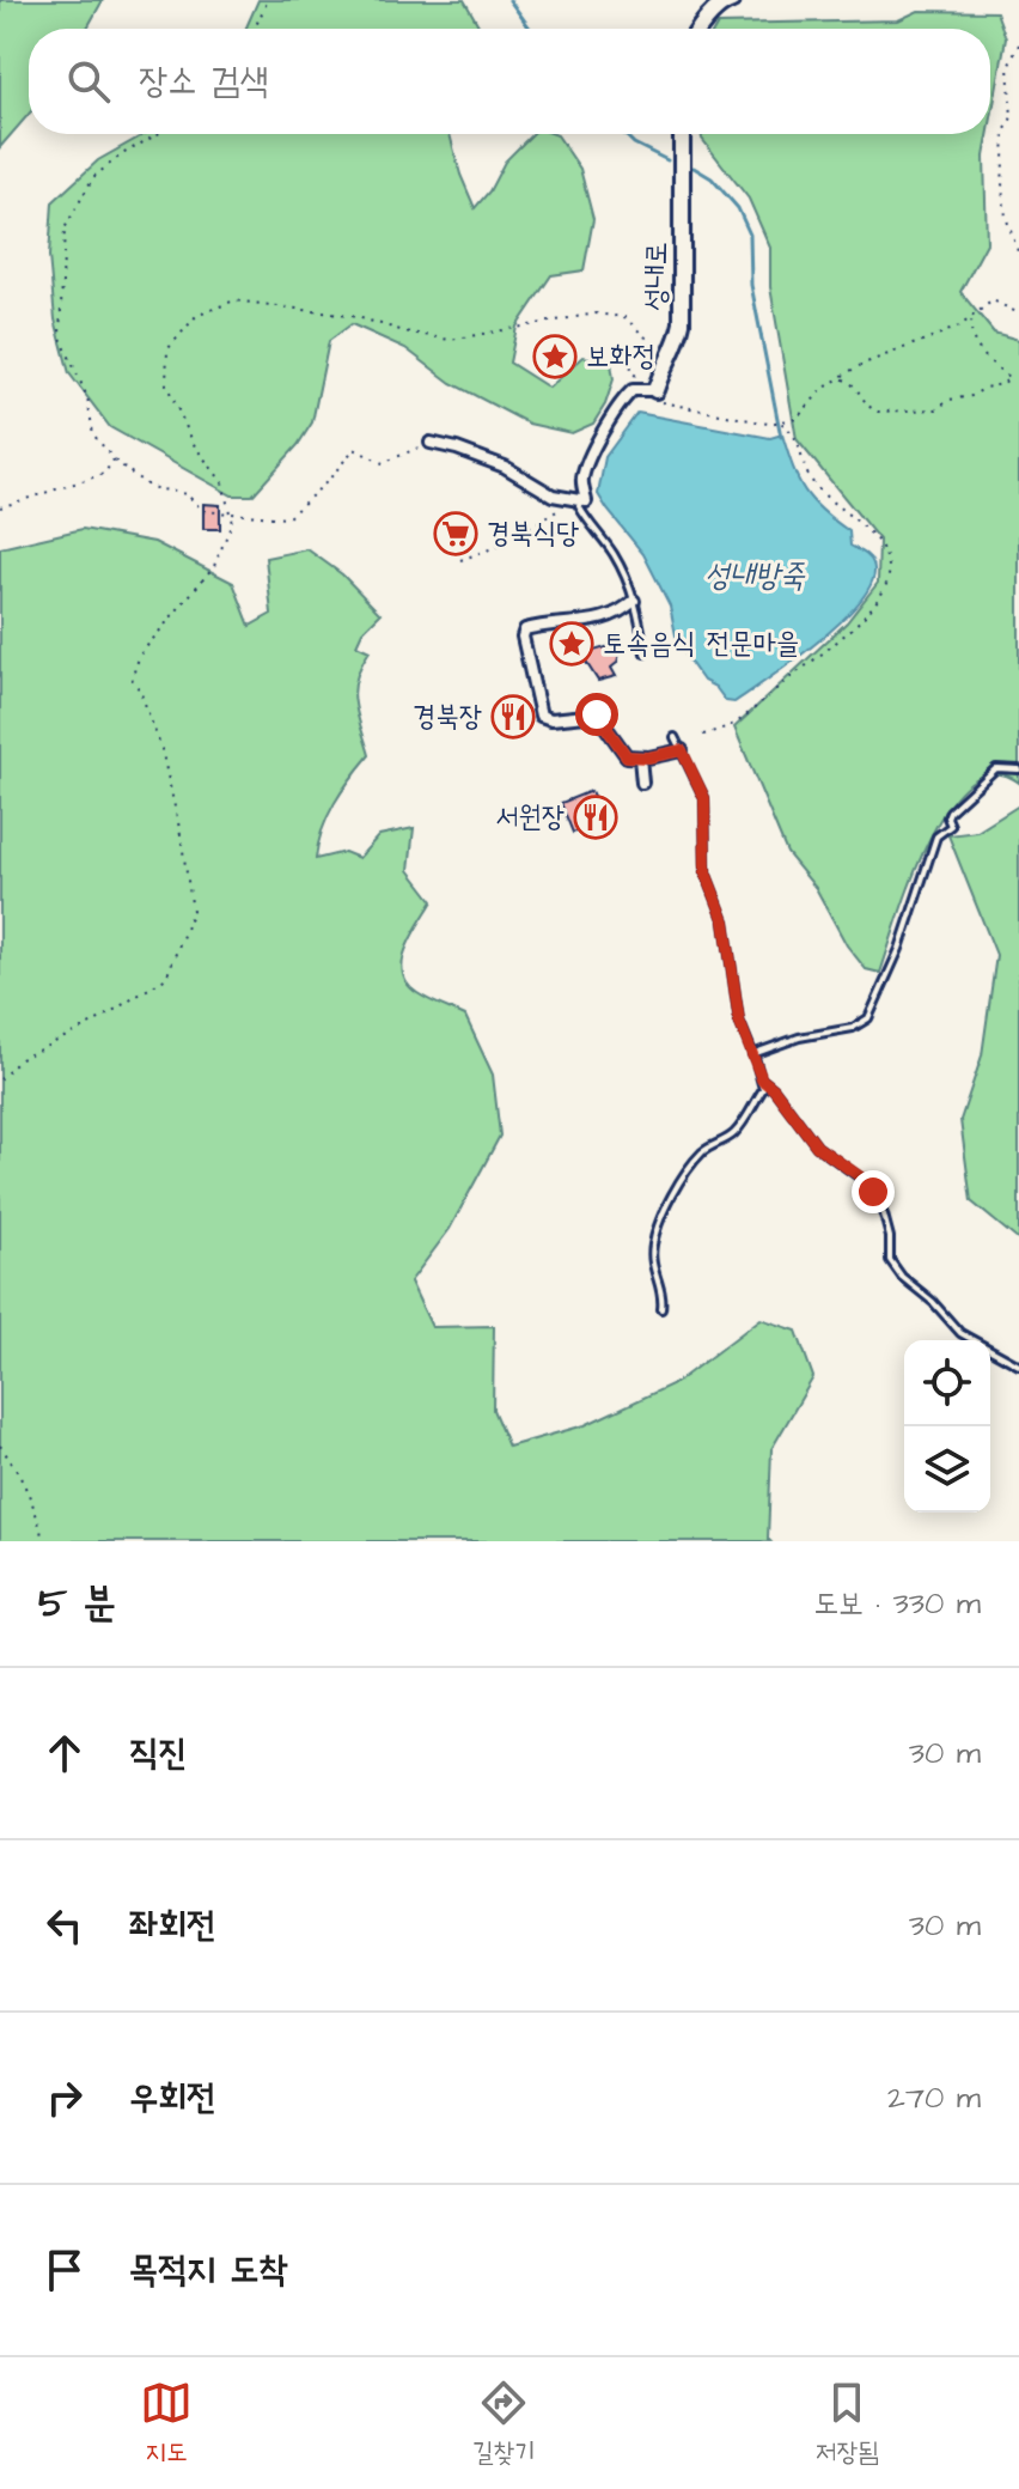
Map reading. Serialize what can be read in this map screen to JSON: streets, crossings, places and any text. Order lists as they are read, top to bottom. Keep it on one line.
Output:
{"streets":{"street":["성내로"]},"water":["성내방죽"],"places":{"place":["보화정","토속음식 전문마을"],"supermarket":["경북식당"],"restaurant":["경북장","서원장"]},"page":{"search":"장소 검색","heading":["5 분","도보 · 330 m"],"list":[["직진","30 m"],["좌회전","30 m"],["우회전","270 m"],"목적지 도착"],"nav":["지도","길찾기","저장됨"]}}
